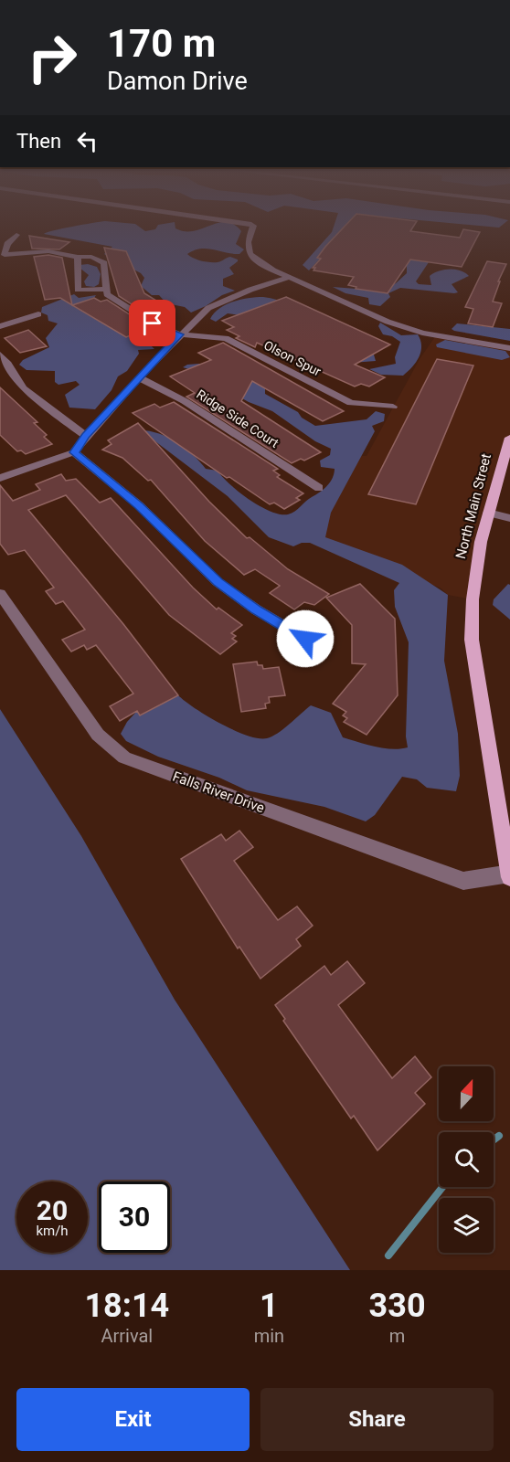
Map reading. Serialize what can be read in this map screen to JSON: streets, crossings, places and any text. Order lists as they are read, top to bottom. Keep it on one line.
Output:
{"streets":{"main road":["North Main Street"],"street":["Olson Spur","Ridge Side Court","Falls River Drive"]},"crossings":[["North Main Street","Falls River Drive"]],"north":"top","page":{"turn":["170 m","Damon Drive"],"then":"Then","speed":"20 km/h","limit":"30","eta":["18:14","Arrival","1","min","330","m"],"buttons":["Exit","Share"]}}
